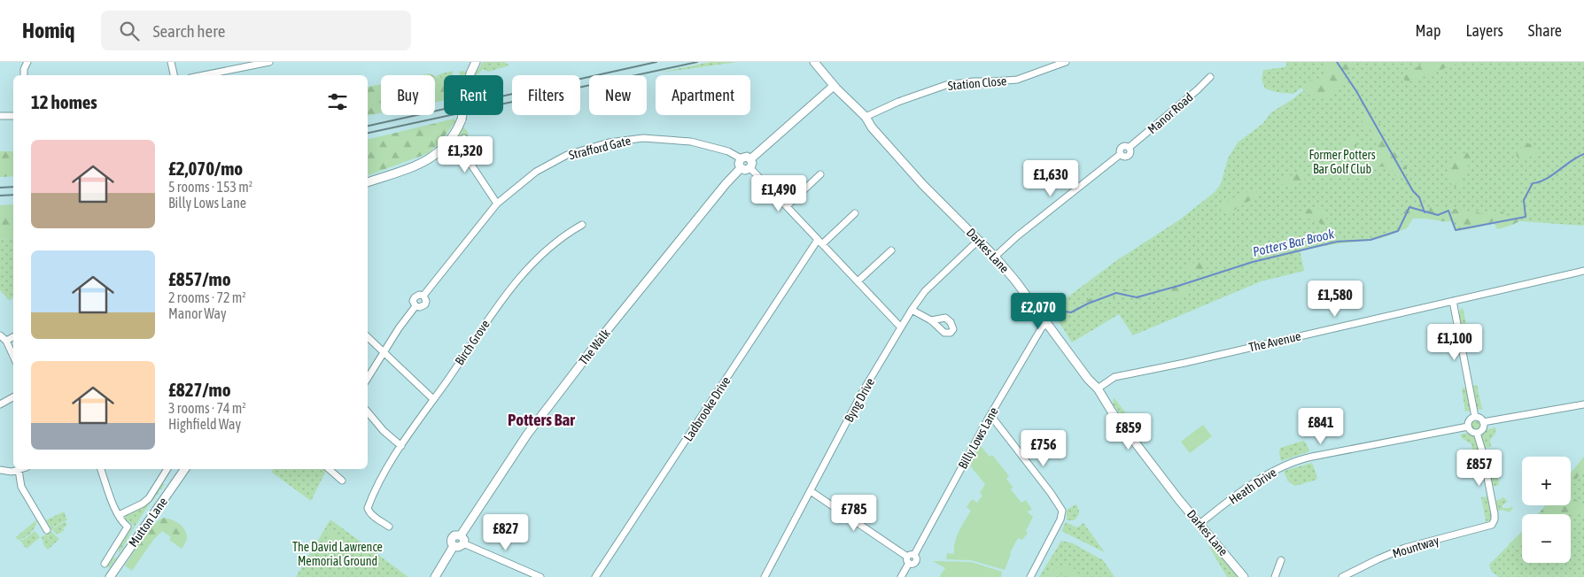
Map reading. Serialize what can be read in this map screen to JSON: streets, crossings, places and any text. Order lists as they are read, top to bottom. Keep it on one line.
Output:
{"streets":{"street":["Station Close","Manor Road","Strafford Gate","Darkes Lane","The Avenue","Birch Grove","The Walk","Byng Drive","Ladbrooke Drive","Billy Lows Lane","Heath Drive","Mutton Lane","Mountway"]},"crossings":[["Station Close","Darkes Lane"],["Manor Road","Darkes Lane"],["Strafford Gate","The Walk"],["Darkes Lane","The Avenue"],["Darkes Lane","Byng Drive"],["Darkes Lane","Billy Lows Lane"],["Darkes Lane","Heath Drive"],["Heath Drive","Mountway"]],"districts":["Potters Bar"],"water":["Potters Bar Brook"],"parks":["Former Potters Bar Golf Club","The David Lawrence Memorial Ground"],"page":{"header":"Homiq","search":"Search here","nav":["Map","Layers","Share"],"chip":["Buy","Rent","Filters","New","Apartment"],"heading":"12 homes","list":[{"name":"£2,070/mo","note":"5 rooms · 153 m² · Billy Lows Lane"},{"name":"£857/mo","note":"2 rooms · 72 m² · Manor Way"},{"name":"£827/mo","note":"3 rooms · 74 m² · Highfield Way"}],"price":["£1,320","£1,630","£1,490","£1,580","£2,070","£1,100","£841","£859","£756","£857","£785","£827"],"map_buttons":["+","−"]}}
